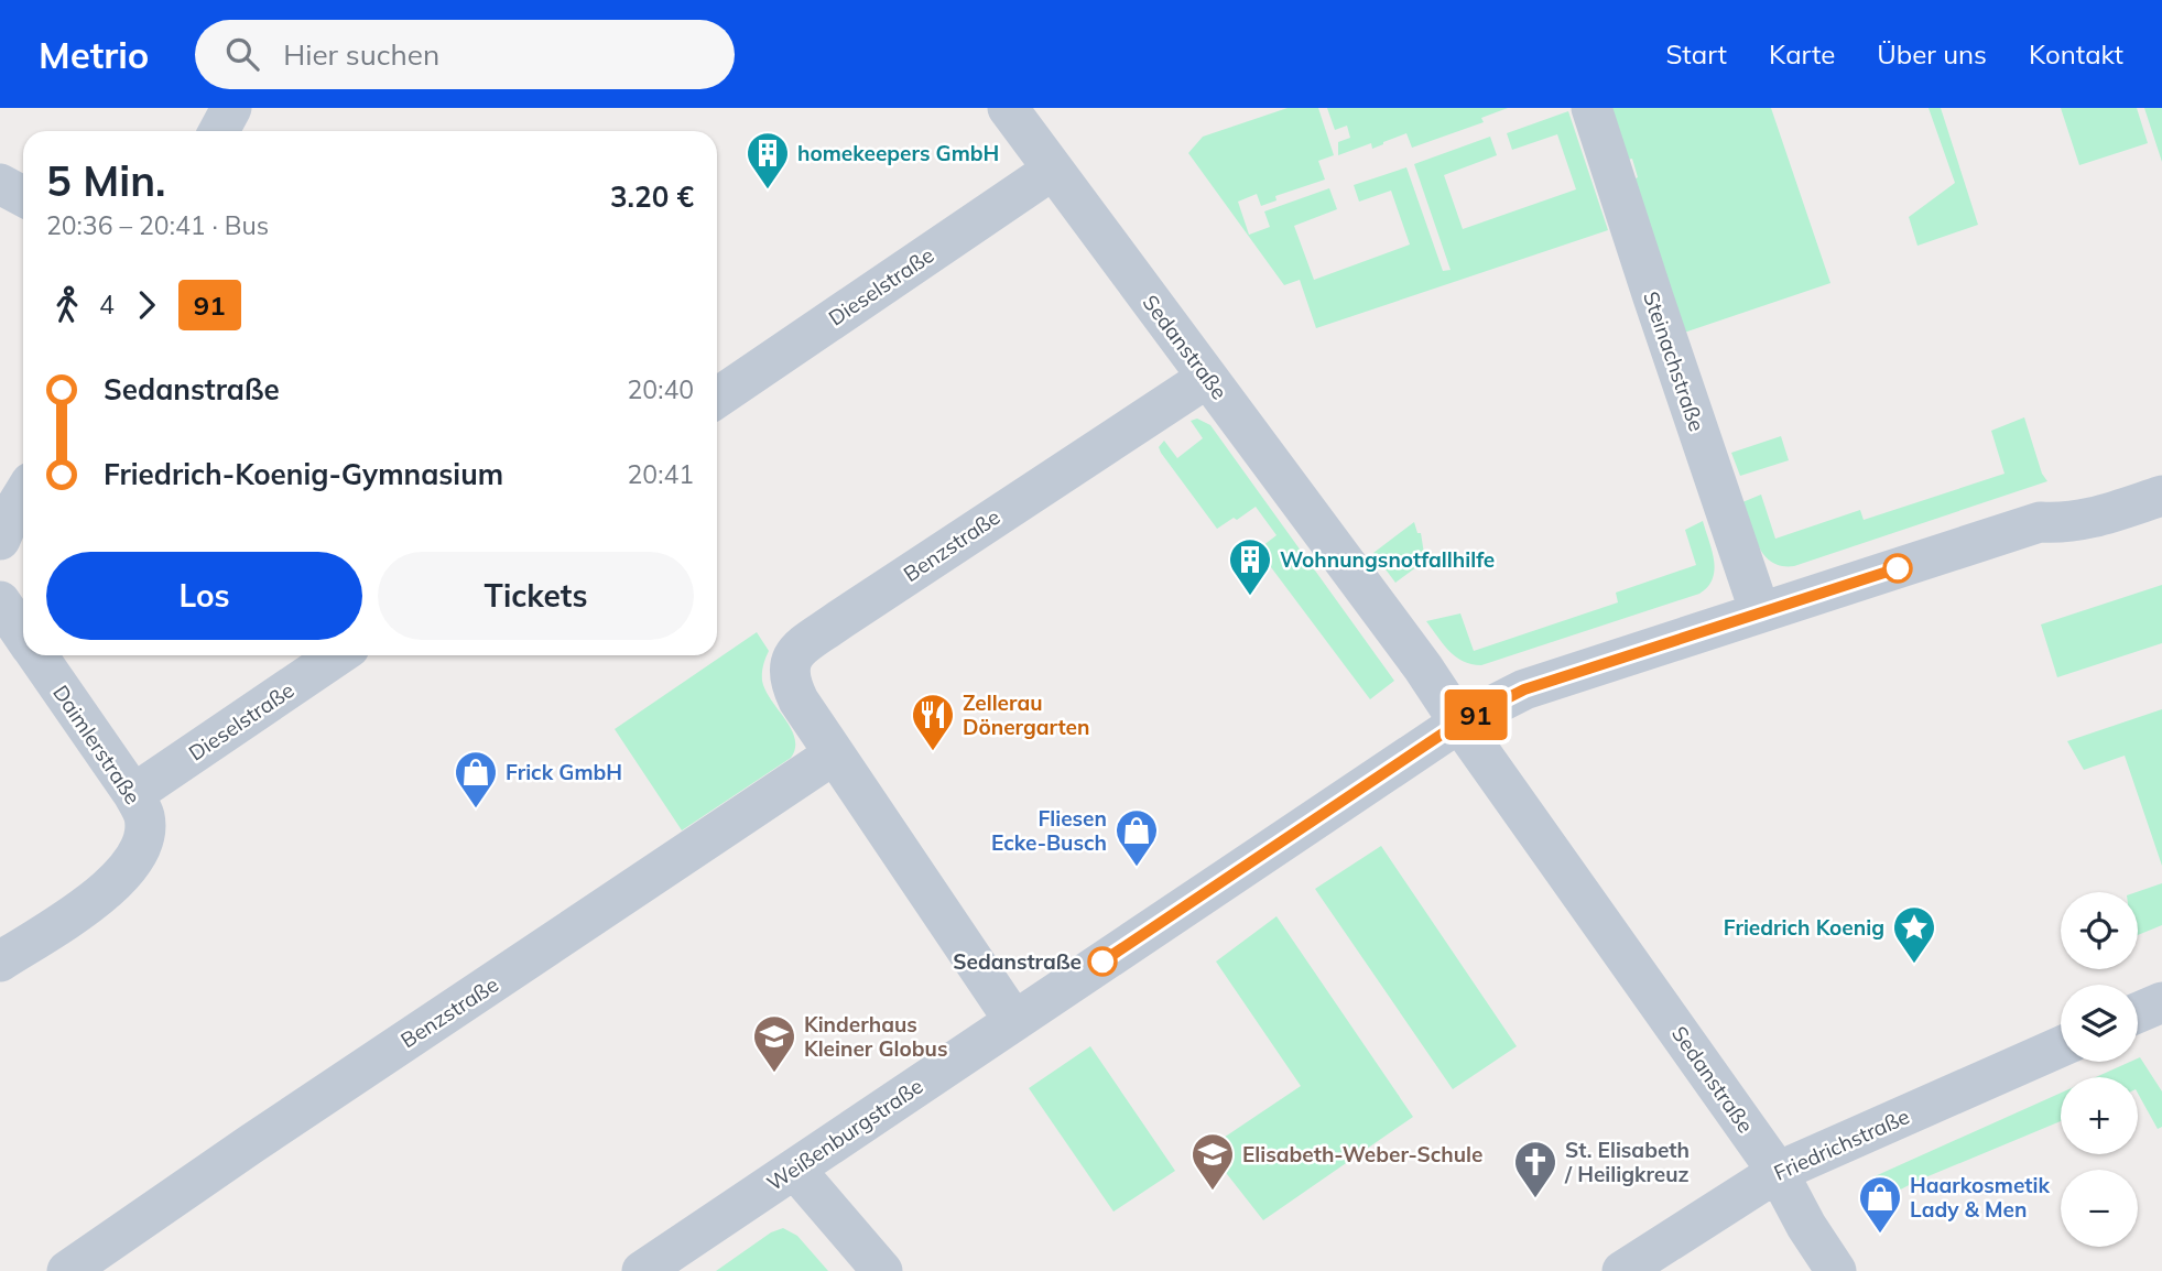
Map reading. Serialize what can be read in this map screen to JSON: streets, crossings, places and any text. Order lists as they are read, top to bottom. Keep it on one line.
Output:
{"streets":{"street":["Dieselstraße","Sedanstraße","Steinachstraße","Benzstraße","Daimlerstraße","Weißenburgstraße","Friedrichstraße"]},"crossings":[["Dieselstraße","Sedanstraße"],["Dieselstraße","Daimlerstraße"],["Sedanstraße","Benzstraße"],["Sedanstraße","Weißenburgstraße"],["Sedanstraße","Friedrichstraße"],["Steinachstraße","Weißenburgstraße"],["Benzstraße","Weißenburgstraße"]],"places":{"building":["homekeepers GmbH","Wohnungsnotfallhilfe"],"restaurant":["Zellerau Dönergarten"],"shop":["Frick GmbH","Fliesen Ecke-Busch","Haarkosmetik Lady & Men"],"other":["Sedanstraße"],"place":["Friedrich Koenig"],"school or university":["Kinderhaus Kleiner Globus","Elisabeth-Weber-Schule"],"church":["St. Elisabeth / Heiligkreuz"]},"lines":["bus line 91"],"page":{"header":"Metrio","search":"Hier suchen","nav":["Start","Karte","Über uns","Kontakt"],"on_map":"91","heading":["5 Min.","20:36 – 20:41 · Bus","3.20 €"],"legs":["4","91"],"list":[{"name":"Sedanstraße","value":"20:40"},{"name":"Friedrich-Koenig-Gymnasium","value":"20:41"}],"buttons":["Los","Tickets"],"map_buttons":["+","−"]}}
